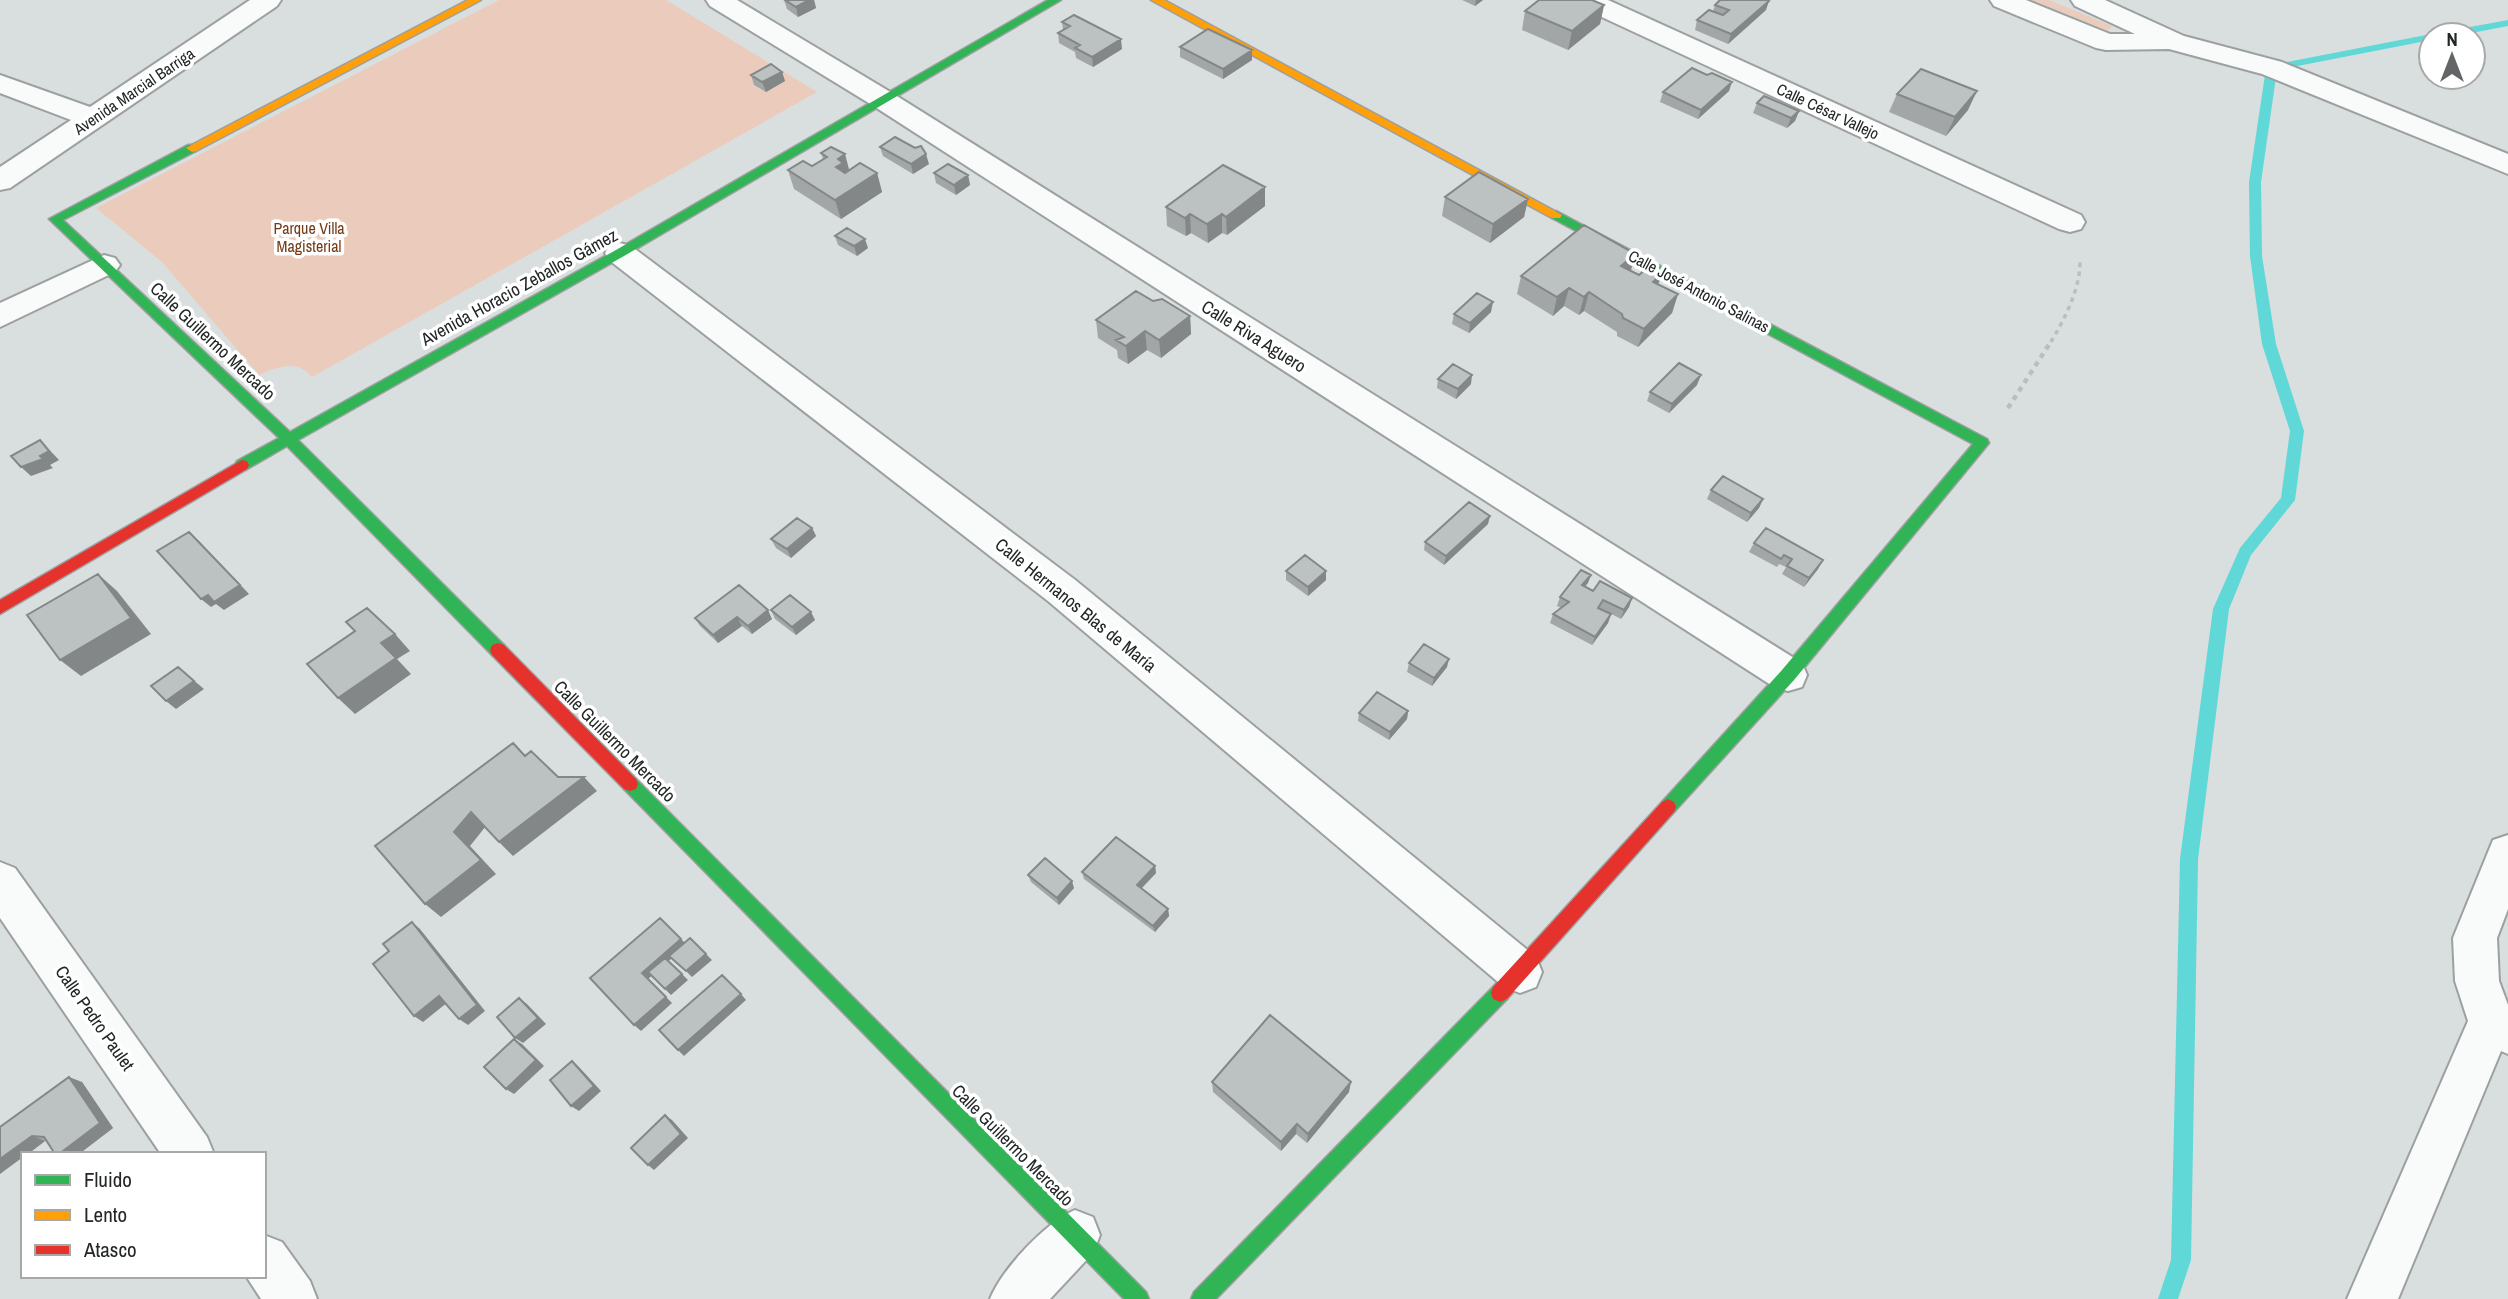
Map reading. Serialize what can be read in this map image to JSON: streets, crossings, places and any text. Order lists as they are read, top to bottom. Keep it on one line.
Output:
{"streets":{"street":["Avenida Marcial Barriga","Calle César Vallejo","Avenida Horacio Zeballos Gámez","Calle José Antonio Salinas","Calle Riva Aguero","Calle Guillermo Mercado","Calle Hermanos Blas de María","Calle Pedro Paulet"]},"crossings":[["Avenida Horacio Zeballos Gámez","Calle Riva Aguero"],["Avenida Horacio Zeballos Gámez","Calle Guillermo Mercado"],["Avenida Horacio Zeballos Gámez","Calle Hermanos Blas de María"]],"parks":["Parque Villa Magisterial"],"legend":["Fluido","Lento","Atasco"],"north":"top"}
